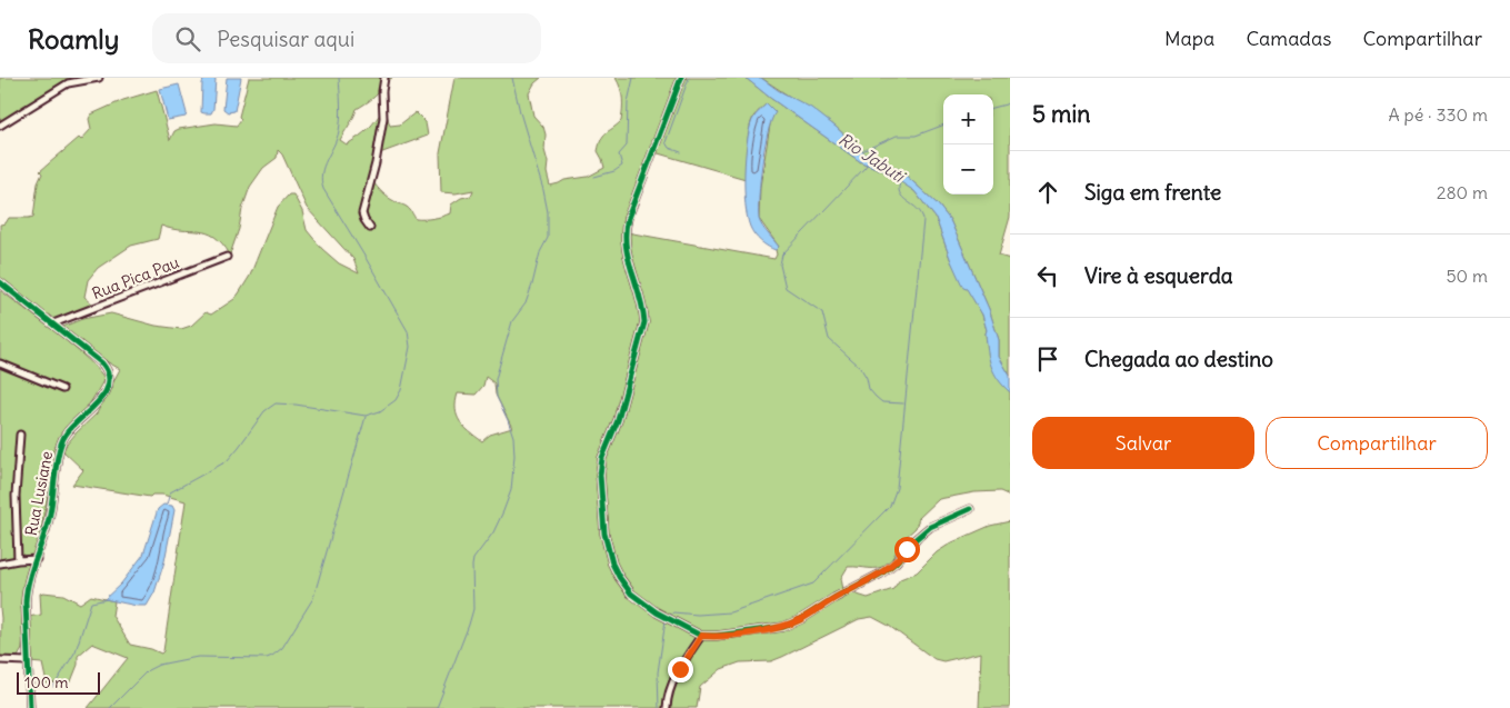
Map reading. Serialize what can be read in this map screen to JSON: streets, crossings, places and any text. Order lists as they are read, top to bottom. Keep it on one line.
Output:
{"streets":{"street":["Rua Pica Pau","Rua Lusiane"]},"crossings":[["Rua Pica Pau","Rua Lusiane"]],"water":["Rio Jabuti"],"scale_bar":"100 m","page":{"header":"Roamly","search":"Pesquisar aqui","nav":["Mapa","Camadas","Compartilhar"],"heading":["5 min","A pé · 330 m"],"map_buttons":["+","−"],"list":[["Siga em frente","280 m"],["Vire à esquerda","50 m"],"Chegada ao destino"],"buttons":["Salvar","Compartilhar"],"scale":"100 m"}}
